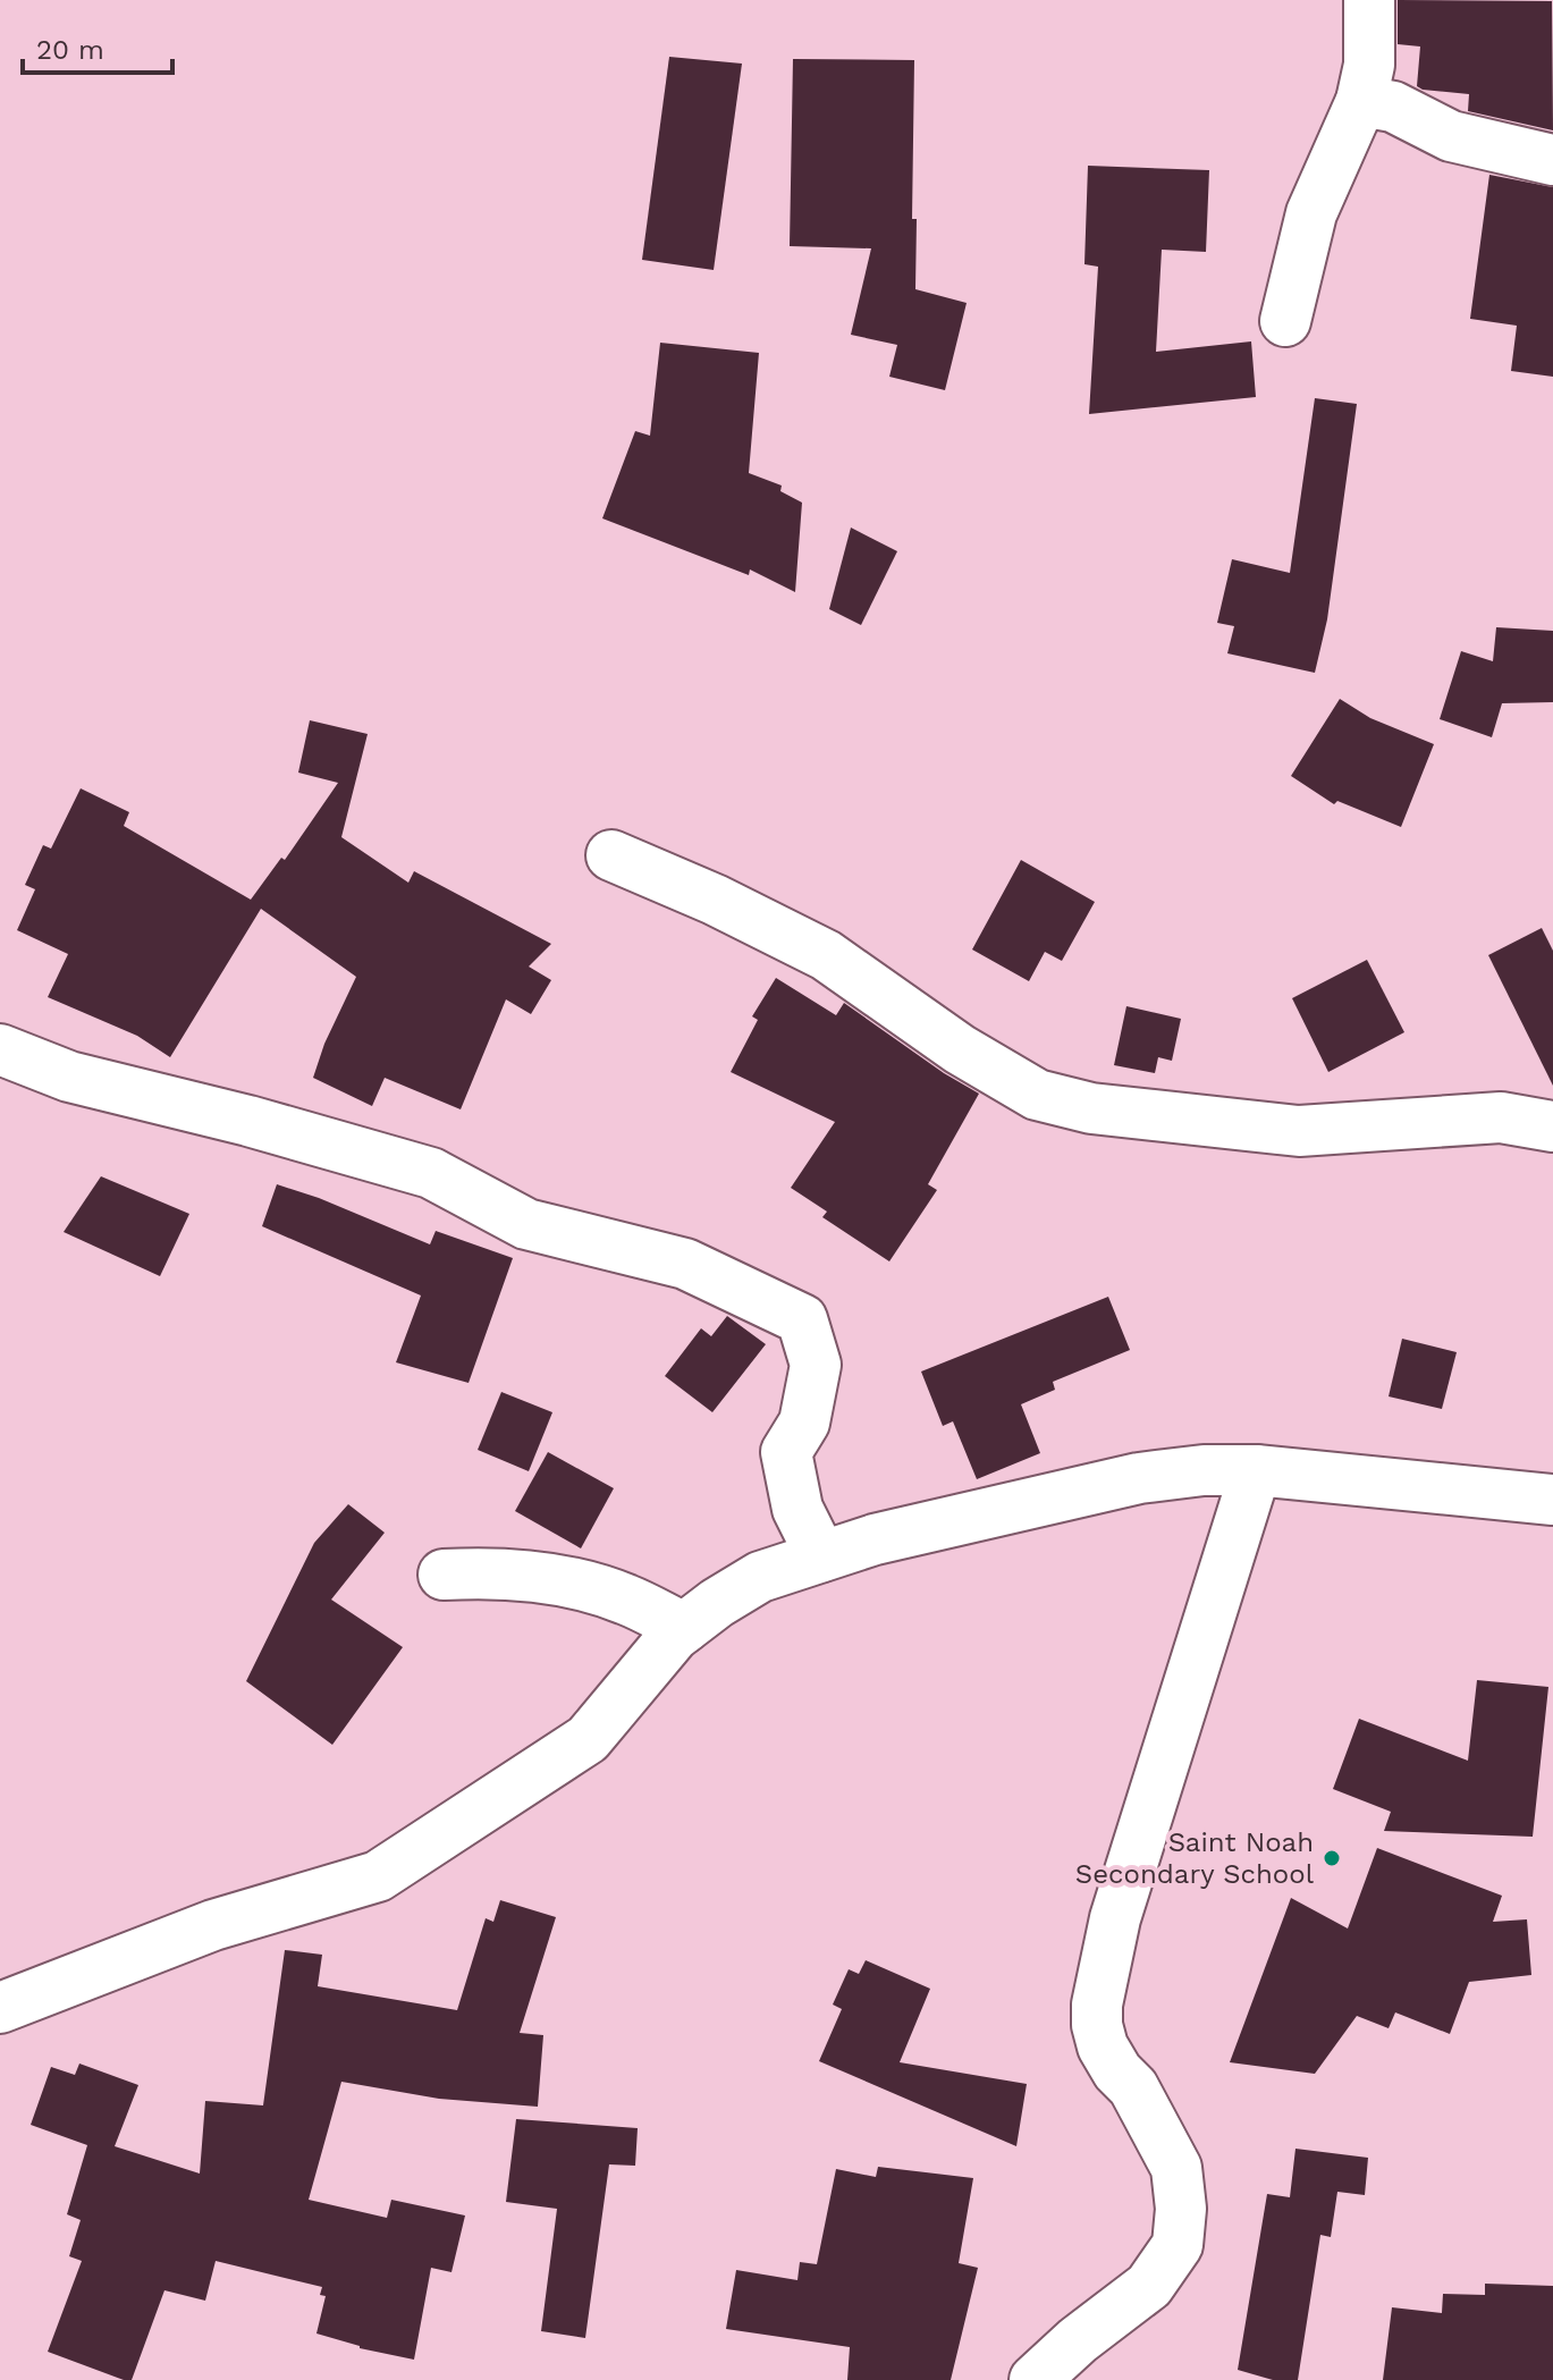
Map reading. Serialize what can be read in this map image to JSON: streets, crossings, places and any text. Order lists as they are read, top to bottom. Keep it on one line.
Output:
{"places":["Saint Noah Secondary School"],"scale_bar":"20 m"}
